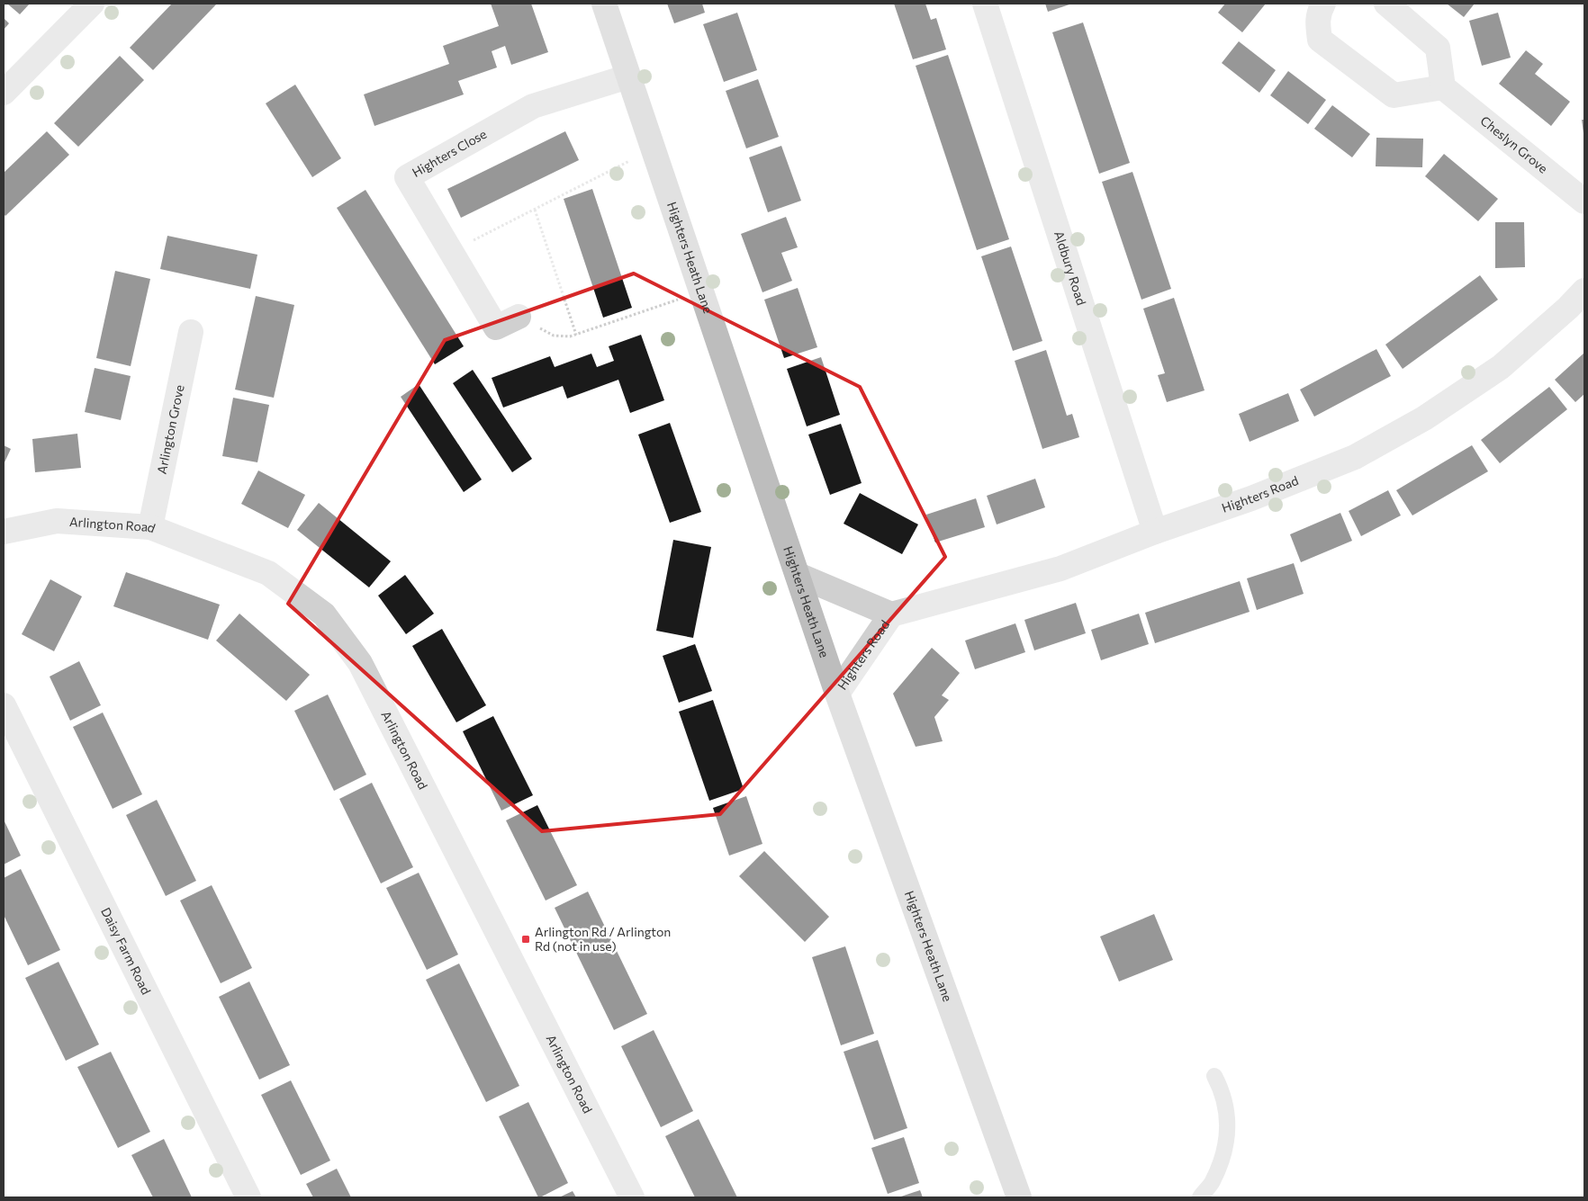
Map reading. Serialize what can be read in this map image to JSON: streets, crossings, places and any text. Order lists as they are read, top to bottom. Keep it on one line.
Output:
{"streets":{"street":["Cheslyn Grove","Highters Close","Highters Heath Lane","Aldbury Road","Arlington Grove","Highters Road","Arlington Road","Daisy Farm Road"]},"crossings":[["Highters Close","Highters Heath Lane"],["Highters Heath Lane","Highters Road"],["Aldbury Road","Highters Road"],["Arlington Grove","Arlington Road"]],"places":{"transit":["Arlington Rd / Arlington Rd (not in use)"]}}
